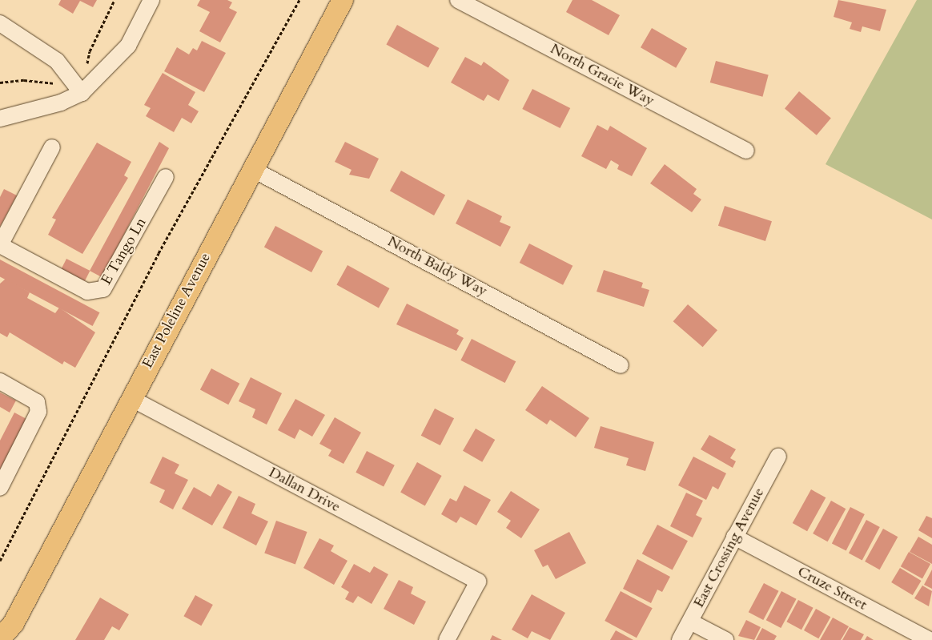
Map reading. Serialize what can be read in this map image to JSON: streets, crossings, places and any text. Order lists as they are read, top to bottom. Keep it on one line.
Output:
{"streets":{"main road":["East Poleline Avenue"],"street":["North Gracie Way","E Tango Ln","North Baldy Way","Dallan Drive","East Crossing Avenue","Cruze Street"]},"crossings":[["North Baldy Way","East Poleline Avenue"],["East Poleline Avenue","Dallan Drive"],["East Crossing Avenue","Cruze Street"]]}
